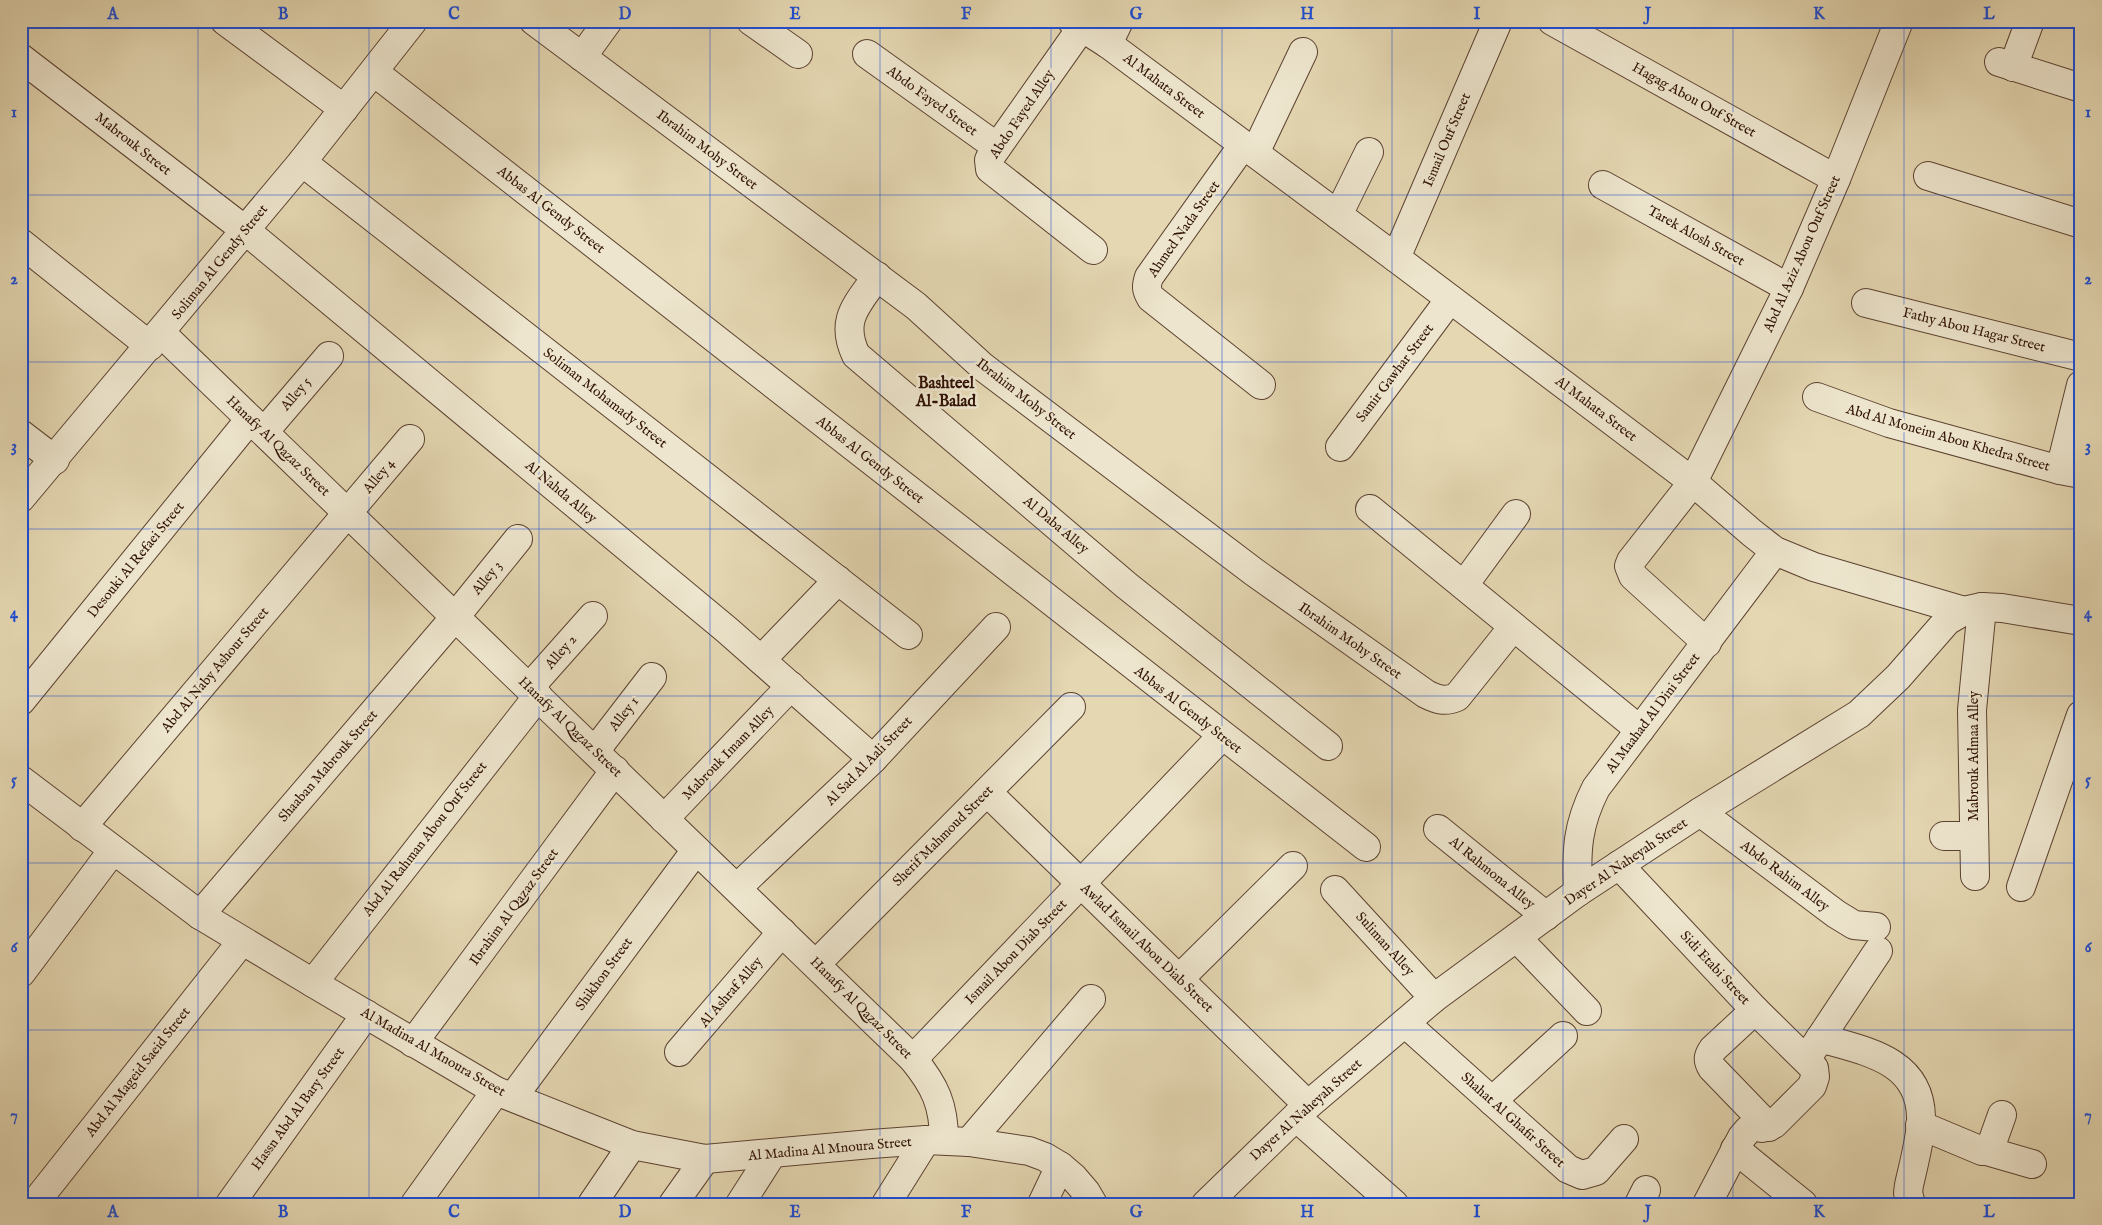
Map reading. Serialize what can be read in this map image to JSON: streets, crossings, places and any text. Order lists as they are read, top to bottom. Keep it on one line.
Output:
{"streets":{"street":["Al Mahata Street","Hagag Abou Ouf Street","Abdo Fayed Street","Abdo Fayed Alley","Ismail Ouf Street","Mabrouk Street","Ibrahim Mohy Street","Abbas Al Gendy Street","Ahmed Nada Street","Tarek Alosh Street","Abd Al Aziz Abou Ouf Street","Soliman Al Gendy Street","Fathy Abou Hagar Street","Samir Gawhar Street","Alley 5","Soliman Mohamady Street","Abd Al Moneim Abou Khedra Street","Hanafy Al Qazaz Street","Alley 4","Al Nahda Alley","Al Daba Alley","Desouki Al Refaei Street","Alley 3","Alley 2","Abd Al Naby Ashour Street","Al Maahad Al Dini Street","Alley 1","Mabrouk Imam Alley","Mabrouk Admaa Alley","Al Sad Al Aali Street","Shaaban Mabrouk Street","Sherif Mahmoud Street","Abd Al Rahman Abou Ouf Street","Dayer Al Naheyah Street","Al Rahmona Alley","Abdo Rahim Alley","Ibrahim Al Qazaz Street","Suliman Alley","Awlad Ismail Abou Diab Street","Ismail Abou Diab Street","Sidi Etabi Street","Shikhon Street","Al Ashraf Alley","Al Madina Al Mnoura Street","Abd Al Mageid Saeid Street","Hassn Abd Al Bary Street","Shahat Al Ghafir Street"]},"crossings":[["Al Mahata Street","Abdo Fayed Alley"],["Al Mahata Street","Ismail Ouf Street"],["Al Mahata Street","Ahmed Nada Street"],["Al Mahata Street","Abd Al Aziz Abou Ouf Street"],["Al Mahata Street","Samir Gawhar Street"],["Al Mahata Street","Al Maahad Al Dini Street"],["Al Mahata Street","Mabrouk Admaa Alley"],["Al Mahata Street","Dayer Al Naheyah Street"],["Hagag Abou Ouf Street","Abd Al Aziz Abou Ouf Street"],["Abdo Fayed Street","Abdo Fayed Alley"],["Mabrouk Street","Soliman Al Gendy Street"],["Mabrouk Street","Al Nahda Alley"],["Ibrahim Mohy Street","Al Daba Alley"],["Abbas Al Gendy Street","Soliman Al Gendy Street"],["Abbas Al Gendy Street","Ismail Abou Diab Street"],["Tarek Alosh Street","Abd Al Aziz Abou Ouf Street"],["Abd Al Aziz Abou Ouf Street","Al Maahad Al Dini Street"],["Soliman Al Gendy Street","Soliman Mohamady Street"],["Soliman Al Gendy Street","Hanafy Al Qazaz Street"],["Soliman Al Gendy Street","Al Nahda Alley"],["Alley 5","Hanafy Al Qazaz Street"],["Alley 5","Desouki Al Refaei Street"],["Hanafy Al Qazaz Street","Alley 4"],["Hanafy Al Qazaz Street","Desouki Al Refaei Street"],["Hanafy Al Qazaz Street","Alley 3"],["Hanafy Al Qazaz Street","Alley 2"],["Hanafy Al Qazaz Street","Abd Al Naby Ashour Street"],["Hanafy Al Qazaz Street","Alley 1"],["Hanafy Al Qazaz Street","Mabrouk Imam Alley"],["Hanafy Al Qazaz Street","Al Sad Al Aali Street"],["Hanafy Al Qazaz Street","Shaaban Mabrouk Street"],["Hanafy Al Qazaz Street","Sherif Mahmoud Street"],["Hanafy Al Qazaz Street","Abd Al Rahman Abou Ouf Street"],["Hanafy Al Qazaz Street","Ibrahim Al Qazaz Street"],["Hanafy Al Qazaz Street","Ismail Abou Diab Street"],["Hanafy Al Qazaz Street","Shikhon Street"],["Hanafy Al Qazaz Street","Al Ashraf Alley"],["Hanafy Al Qazaz Street","Al Madina Al Mnoura Street"],["Alley 4","Abd Al Naby Ashour Street"],["Al Nahda Alley","Mabrouk Imam Alley"],["Al Nahda Alley","Al Sad Al Aali Street"],["Alley 3","Shaaban Mabrouk Street"],["Alley 2","Abd Al Rahman Abou Ouf Street"],["Abd Al Naby Ashour Street","Al Madina Al Mnoura Street"],["Al Maahad Al Dini Street","Dayer Al Naheyah Street"],["Mabrouk Admaa Alley","Dayer Al Naheyah Street"],["Shaaban Mabrouk Street","Al Madina Al Mnoura Street"],["Sherif Mahmoud Street","Awlad Ismail Abou Diab Street"],["Abd Al Rahman Abou Ouf Street","Al Madina Al Mnoura Street"],["Dayer Al Naheyah Street","Al Rahmona Alley"],["Dayer Al Naheyah Street","Abdo Rahim Alley"],["Dayer Al Naheyah Street","Suliman Alley"],["Dayer Al Naheyah Street","Awlad Ismail Abou Diab Street"],["Dayer Al Naheyah Street","Sidi Etabi Street"],["Dayer Al Naheyah Street","Shahat Al Ghafir Street"],["Abdo Rahim Alley","Sidi Etabi Street"],["Ibrahim Al Qazaz Street","Al Madina Al Mnoura Street"],["Awlad Ismail Abou Diab Street","Ismail Abou Diab Street"],["Shikhon Street","Al Madina Al Mnoura Street"],["Al Madina Al Mnoura Street","Abd Al Mageid Saeid Street"],["Al Madina Al Mnoura Street","Hassn Abd Al Bary Street"]],"districts":["Bashteel Al-Balad"],"grid":{"columns":["A","B","C","D","E","F","G","H","I","J","K","L"],"rows":["1","2","3","4","5","6","7"]}}
